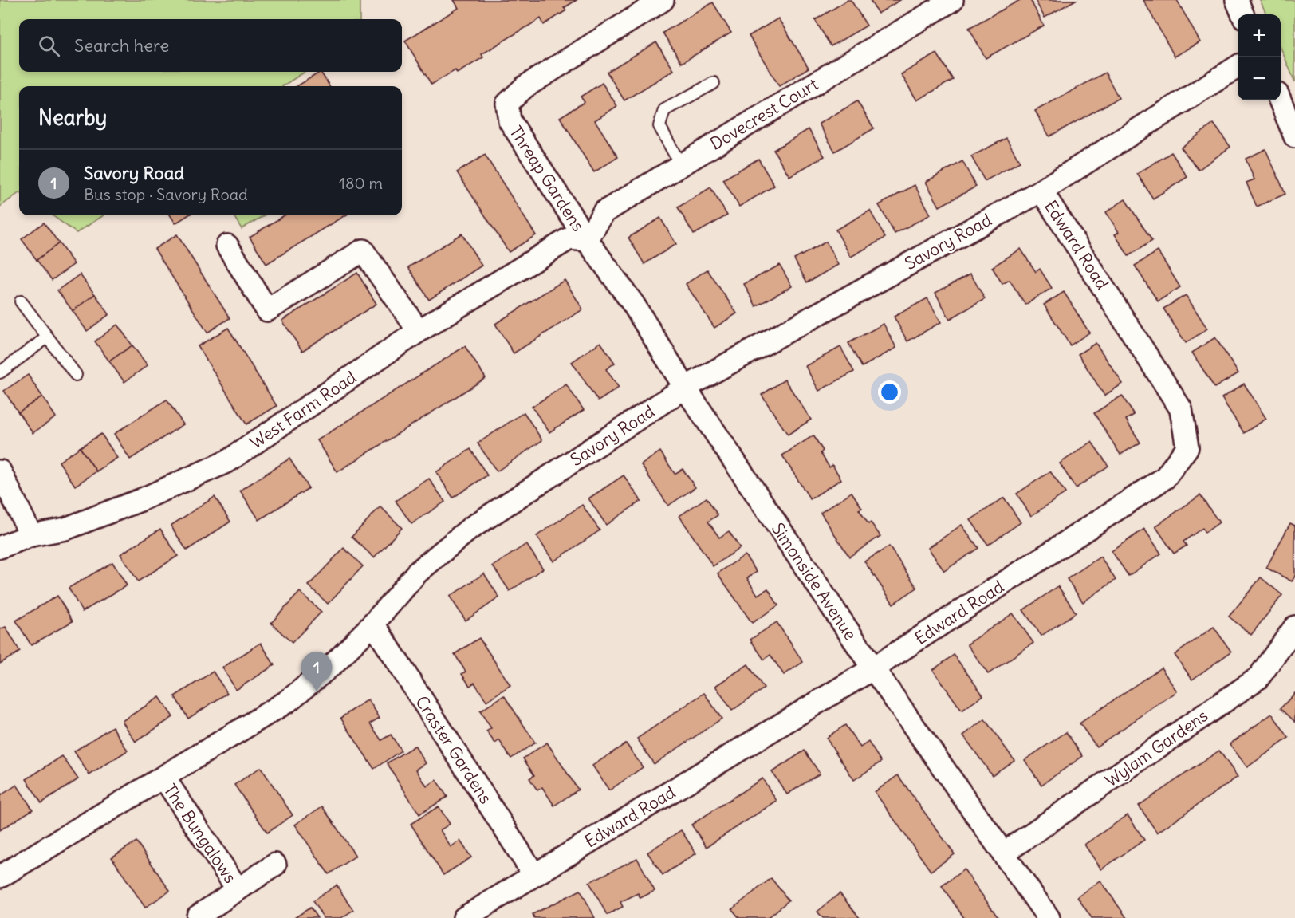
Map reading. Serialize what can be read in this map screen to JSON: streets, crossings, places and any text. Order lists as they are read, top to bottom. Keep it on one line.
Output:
{"streets":{"street":["Dovecrest Court","Threap Gardens","Savory Road","Edward Road","West Farm Road","Simonside Avenue","Wylam Gardens","Craster Gardens","The Bungalows"]},"crossings":[["Dovecrest Court","Threap Gardens"],["Dovecrest Court","West Farm Road"],["Dovecrest Court","Simonside Avenue"],["Threap Gardens","West Farm Road"],["Threap Gardens","Simonside Avenue"],["Savory Road","Edward Road"],["Savory Road","Simonside Avenue"],["Savory Road","Craster Gardens"],["Savory Road","The Bungalows"],["Edward Road","Simonside Avenue"],["Edward Road","Craster Gardens"],["West Farm Road","Simonside Avenue"],["Simonside Avenue","Wylam Gardens"]],"page":{"map_buttons":["+","−"],"search":"Search here","heading":"Nearby","list":[{"mark":"1","name":"Savory Road","note":"Bus stop · Savory Road","value":"180 m"}],"pins":"1"}}
